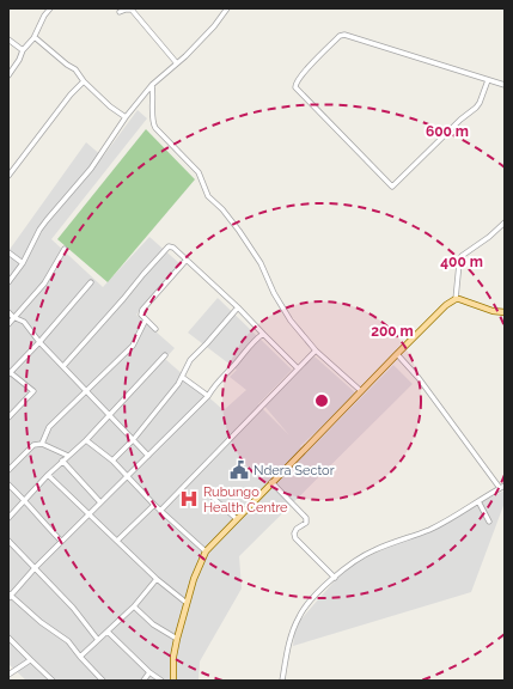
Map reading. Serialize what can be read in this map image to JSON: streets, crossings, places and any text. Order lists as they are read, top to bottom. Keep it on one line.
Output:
{"places":{"public building":["Ndera Sector"],"hospital":["Rubungo Health Centre"]},"rings":["600 m","400 m","200 m"]}
